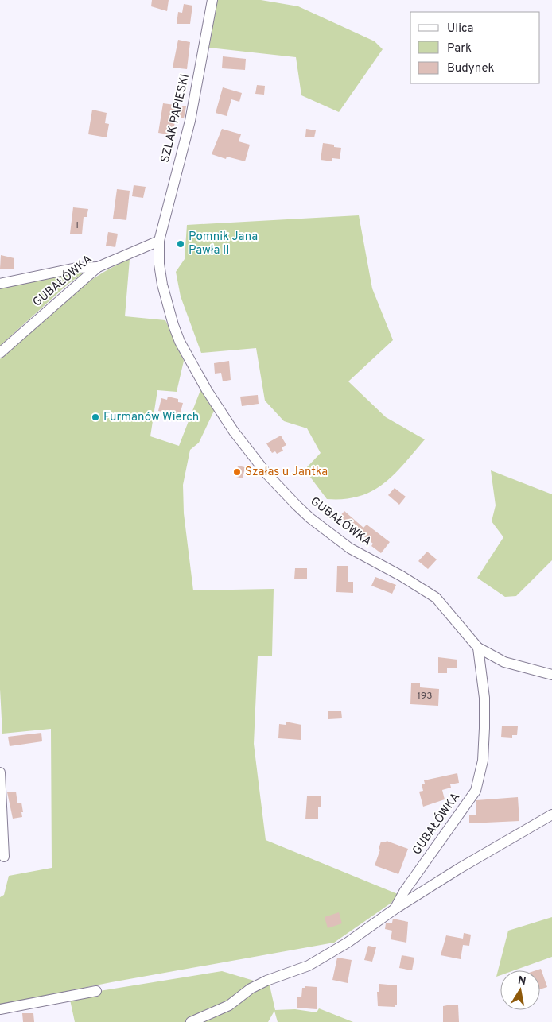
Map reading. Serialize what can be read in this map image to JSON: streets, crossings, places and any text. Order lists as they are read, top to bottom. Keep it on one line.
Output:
{"streets":{"street":["SZLAK PAPIESKI","GUBAŁÓWKA"]},"crossings":[["SZLAK PAPIESKI","GUBAŁÓWKA"]],"places":["Pomnik Jana Pawła II","Furmanów Wierch","Szałas u Jantka"],"house_numbers":["1","193"],"legend":["Ulica","Park","Budynek"],"north":"top"}
